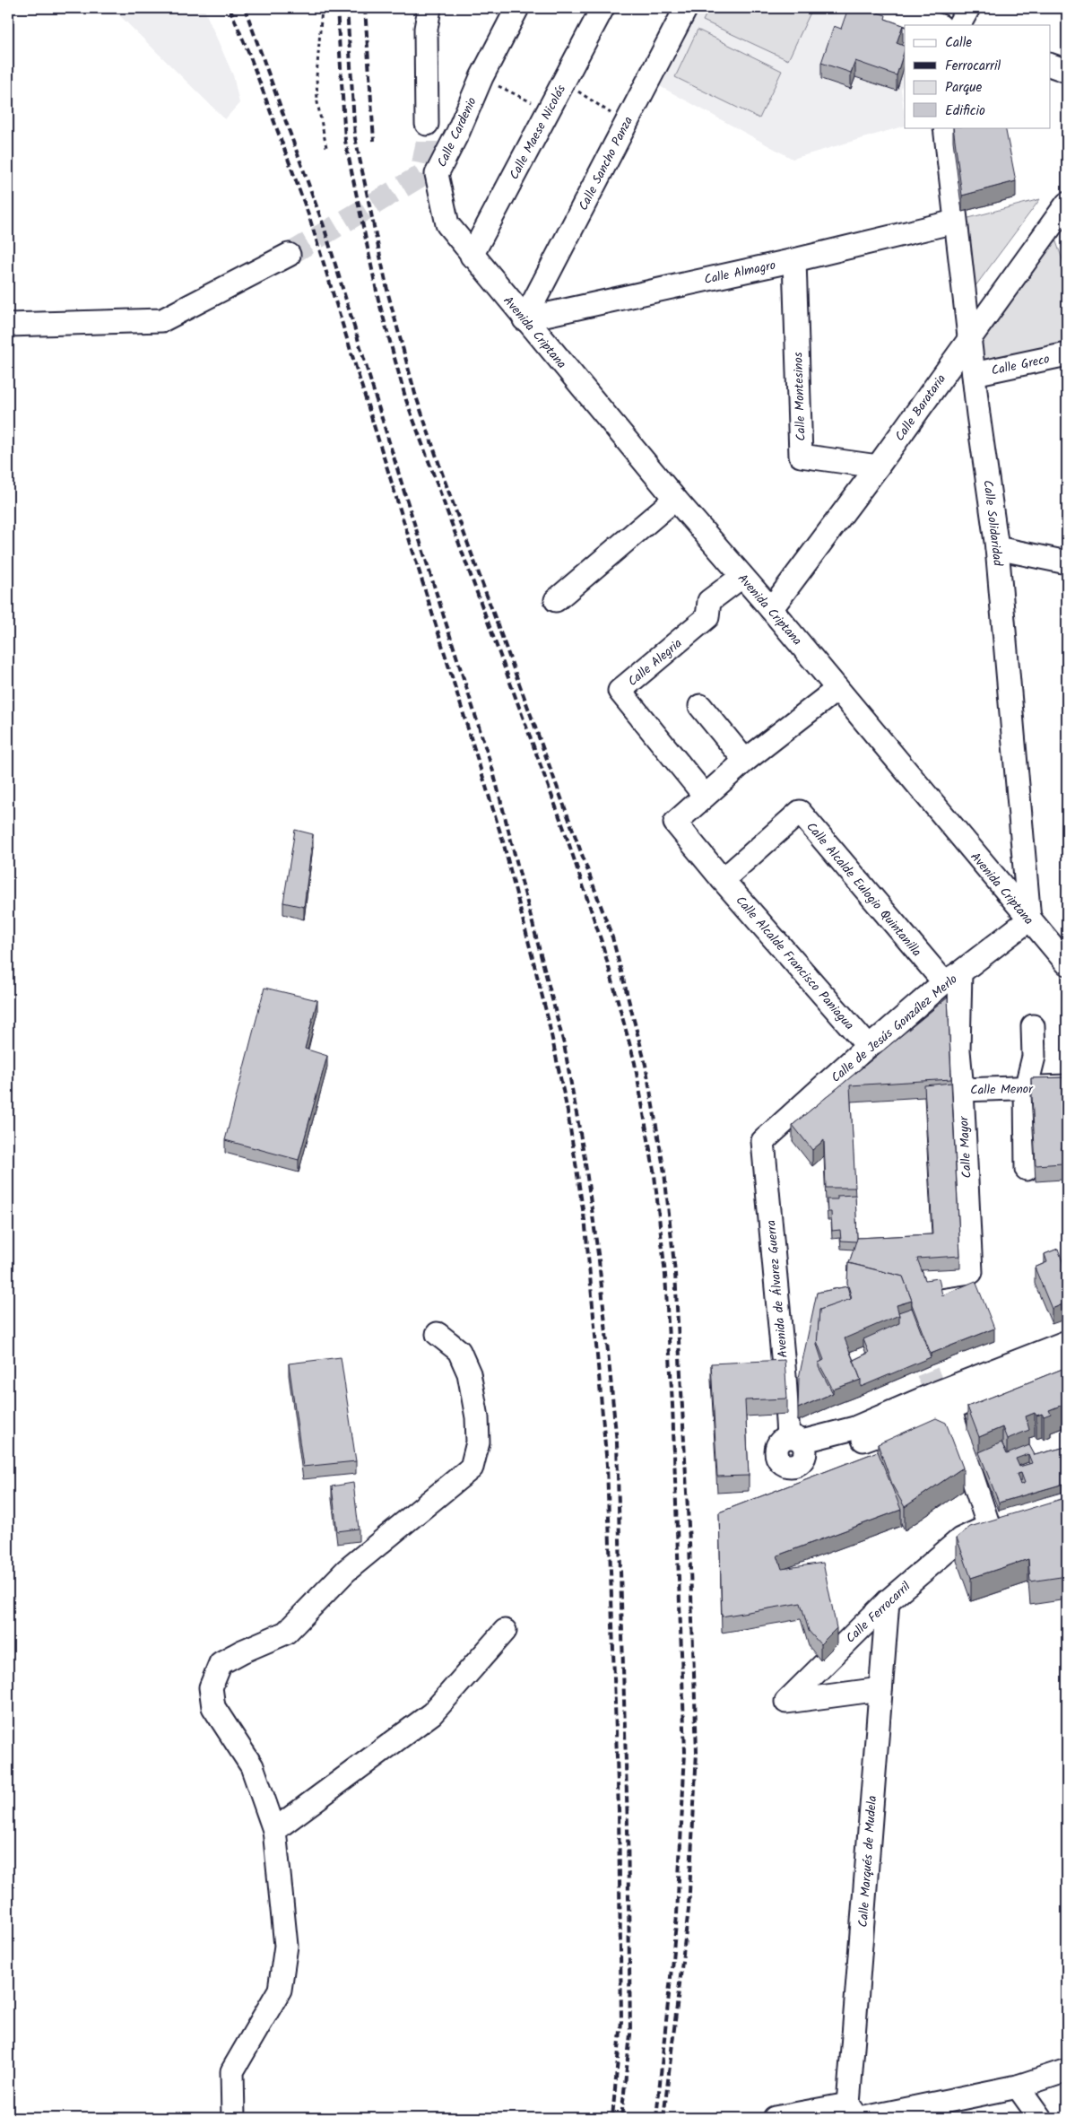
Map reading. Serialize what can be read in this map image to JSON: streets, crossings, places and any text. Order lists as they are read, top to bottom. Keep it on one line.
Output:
{"streets":{"street":["Calle Cardenio","Calle Maese Nicolás","Calle Sancho Panza","Calle Almagro","Avenida Criptana","Calle Greco","Calle Montesinos","Calle Barataria","Calle Solidaridad","Calle Alegria","Calle Alcalde Eulogio Quintanilla","Calle Alcalde Francisco Paniagua","Calle de Jesús González Merlo","Calle Menor","Calle Mayor","Avenida de Álvarez Guerra","Calle Ferrocarril","Calle Marqués de Mudela"]},"crossings":[["Calle Cardenio","Calle Maese Nicolás"],["Calle Cardenio","Avenida Criptana"],["Calle Maese Nicolás","Avenida Criptana"],["Calle Sancho Panza","Calle Almagro"],["Calle Sancho Panza","Avenida Criptana"],["Calle Almagro","Avenida Criptana"],["Calle Almagro","Calle Montesinos"],["Calle Almagro","Calle Solidaridad"],["Avenida Criptana","Calle Barataria"],["Avenida Criptana","Calle Solidaridad"],["Avenida Criptana","Calle Alegria"],["Avenida Criptana","Calle de Jesús González Merlo"],["Calle Greco","Calle Solidaridad"],["Calle Montesinos","Calle Barataria"],["Calle Barataria","Calle Solidaridad"],["Calle Solidaridad","Calle de Jesús González Merlo"],["Calle Alegria","Calle Alcalde Francisco Paniagua"],["Calle Alcalde Eulogio Quintanilla","Calle Alcalde Francisco Paniagua"],["Calle Alcalde Eulogio Quintanilla","Calle de Jesús González Merlo"],["Calle Alcalde Eulogio Quintanilla","Calle Mayor"],["Calle Alcalde Francisco Paniagua","Calle de Jesús González Merlo"],["Calle de Jesús González Merlo","Calle Mayor"],["Calle de Jesús González Merlo","Avenida de Álvarez Guerra"],["Calle Menor","Calle Mayor"],["Calle Ferrocarril","Calle Marqués de Mudela"]],"legend":["Calle","Ferrocarril","Parque","Edificio"]}
